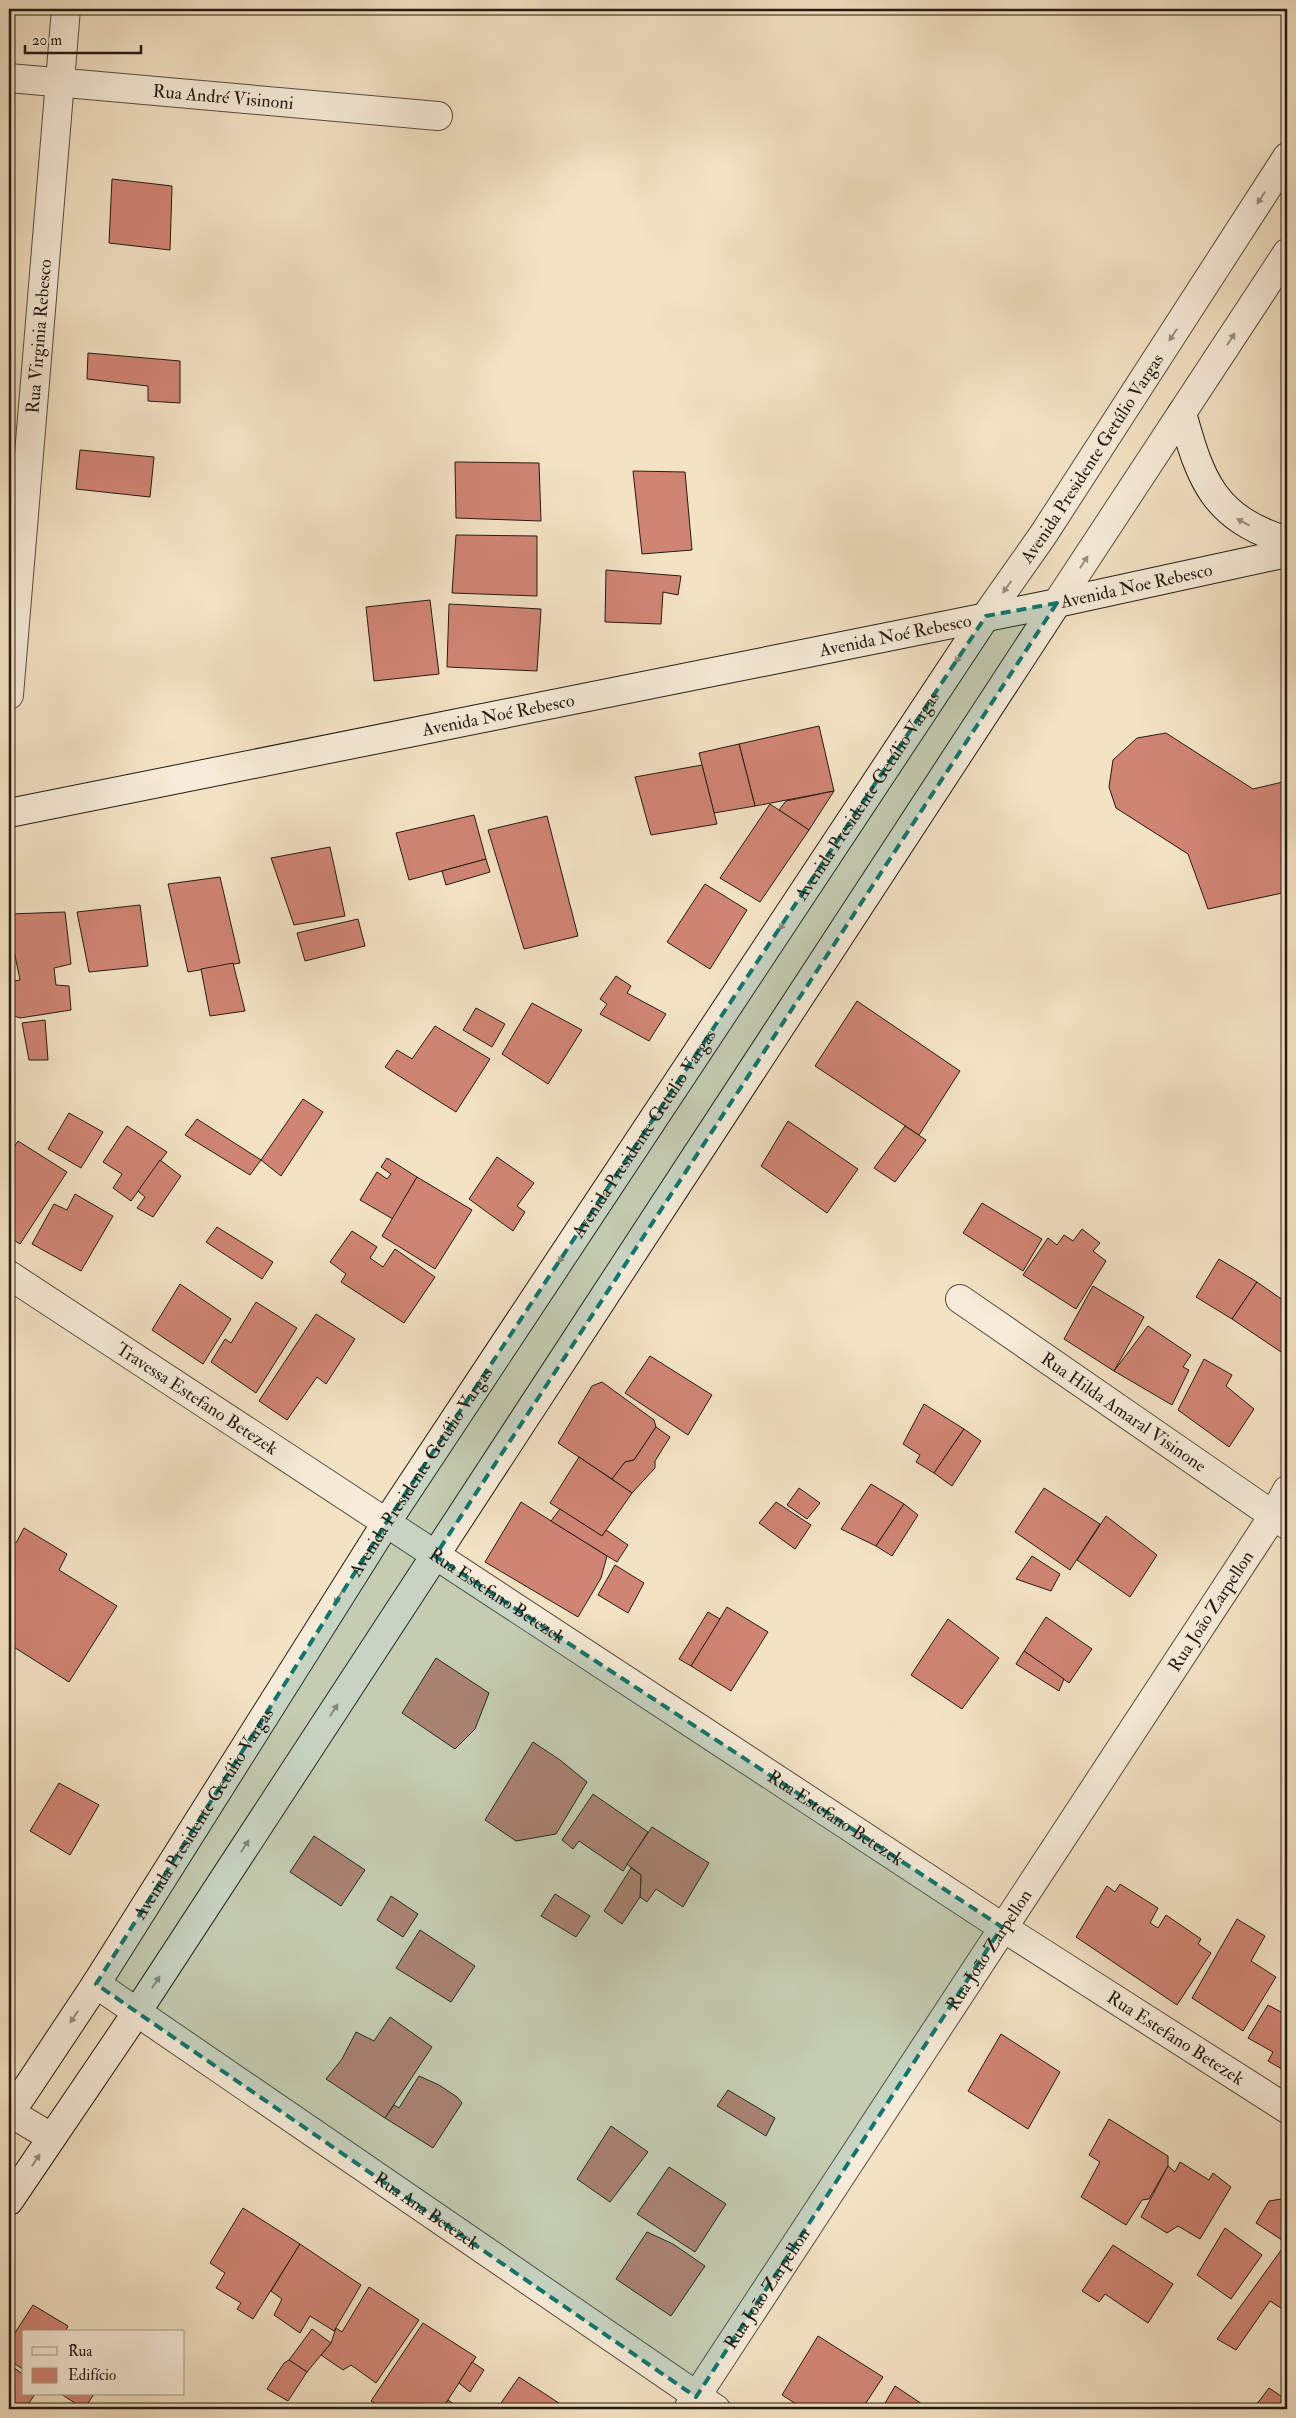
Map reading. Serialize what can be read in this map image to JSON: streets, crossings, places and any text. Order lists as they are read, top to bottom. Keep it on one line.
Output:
{"streets":{"street":["Rua André Visinoni","Rua Virginia Rebesco","Avenida Presidente Getúlio Vargas","Avenida Noe Rebesco","Avenida Noé Rebesco","Travessa Estefano Betezek","Rua Hilda Amaral Visinone","Rua Estefano Betezek","Rua João Zarpellon","Rua Ana Betezek"]},"crossings":[["Rua André Visinoni","Rua Virginia Rebesco"],["Avenida Presidente Getúlio Vargas","Avenida Noe Rebesco"],["Avenida Presidente Getúlio Vargas","Avenida Noé Rebesco"],["Avenida Presidente Getúlio Vargas","Travessa Estefano Betezek"],["Avenida Presidente Getúlio Vargas","Rua Estefano Betezek"],["Avenida Presidente Getúlio Vargas","Rua Ana Betezek"],["Avenida Noe Rebesco","Avenida Noé Rebesco"],["Travessa Estefano Betezek","Rua Estefano Betezek"],["Rua Hilda Amaral Visinone","Rua João Zarpellon"],["Rua Estefano Betezek","Rua João Zarpellon"],["Rua João Zarpellon","Rua Ana Betezek"]],"legend":["Rua","Edifício"],"scale_bar":"20 m"}
